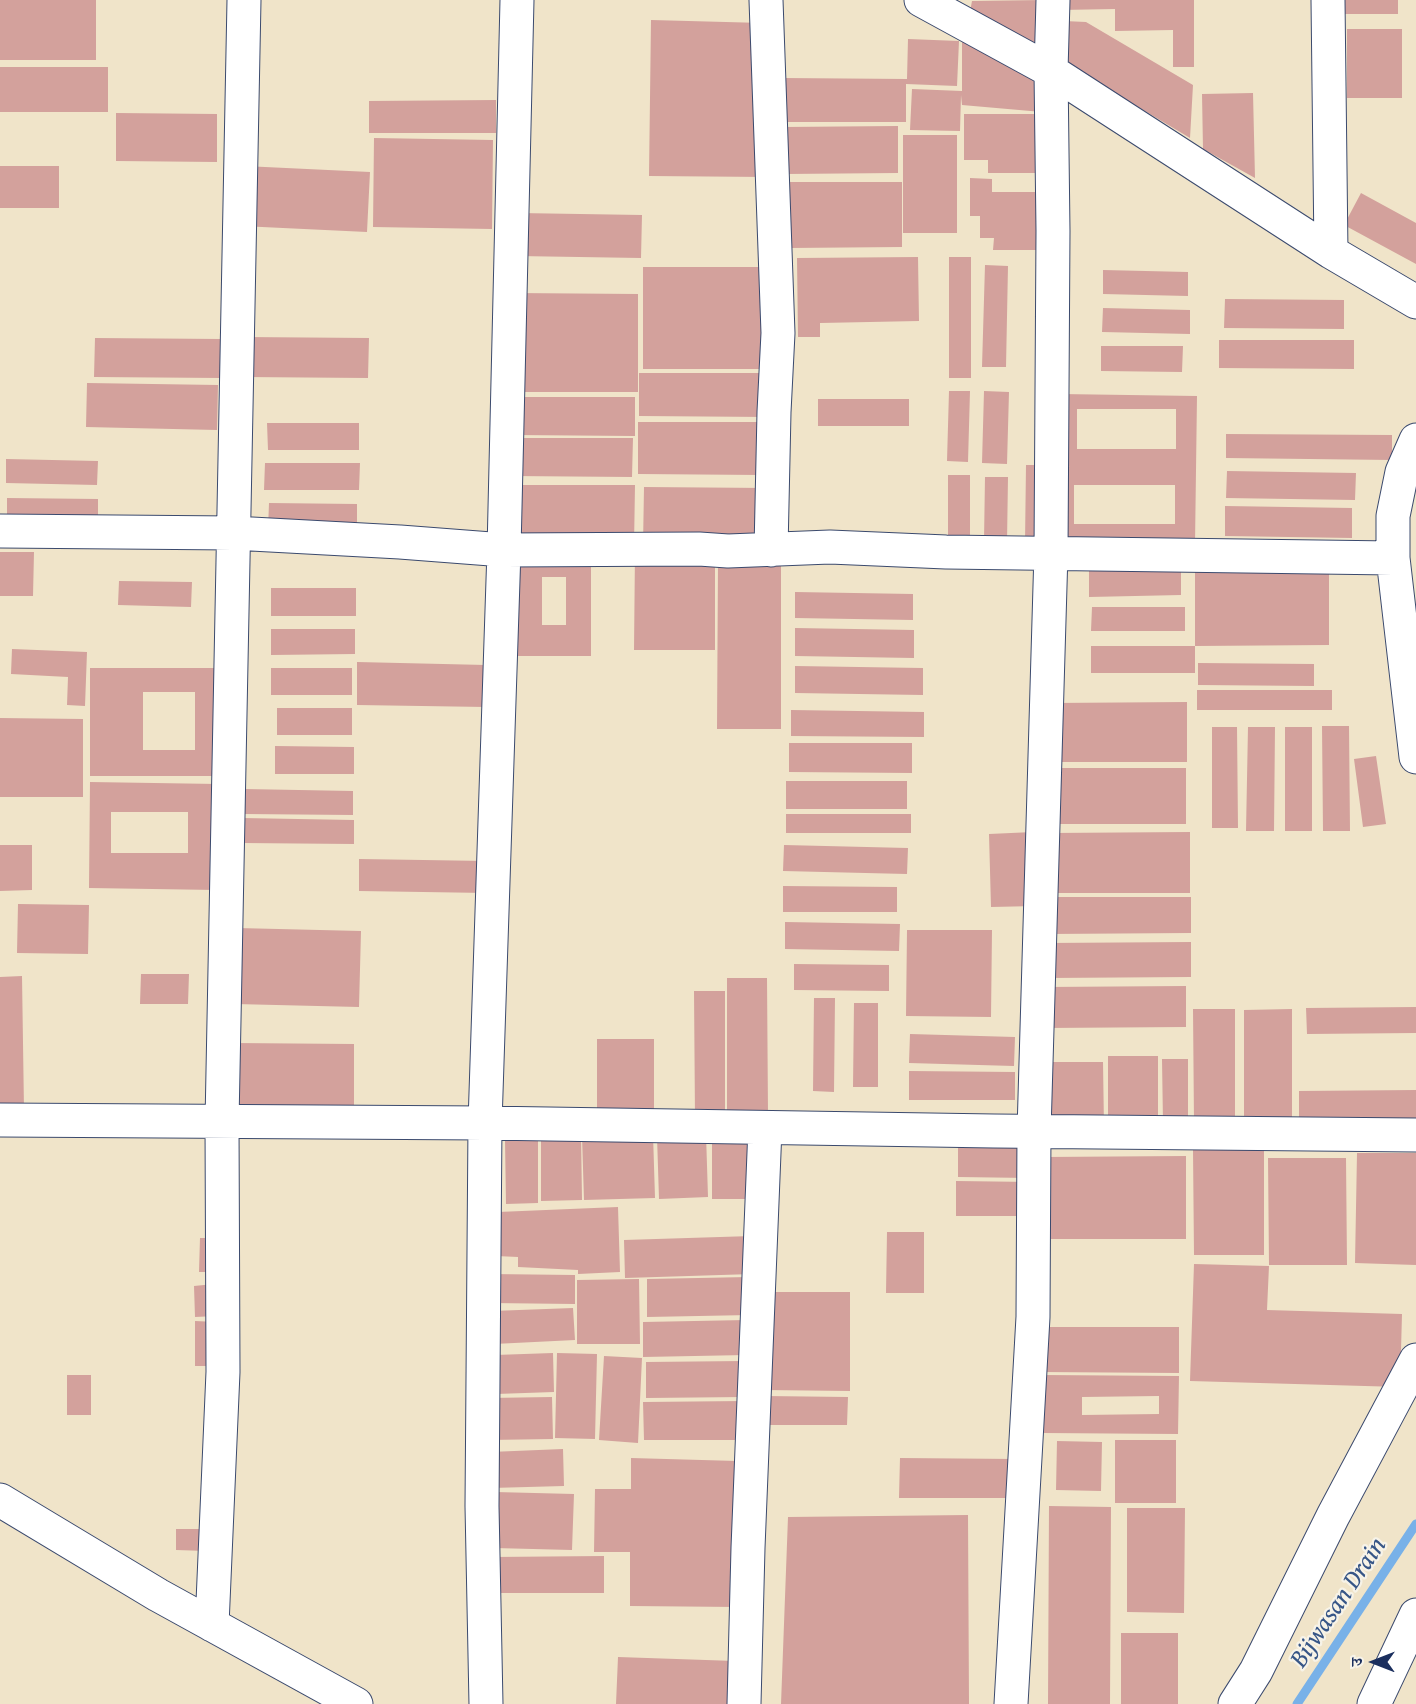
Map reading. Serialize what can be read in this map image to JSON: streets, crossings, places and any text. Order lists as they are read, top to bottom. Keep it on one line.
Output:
{"water":["Bijwasan Drain"],"north":"left"}
